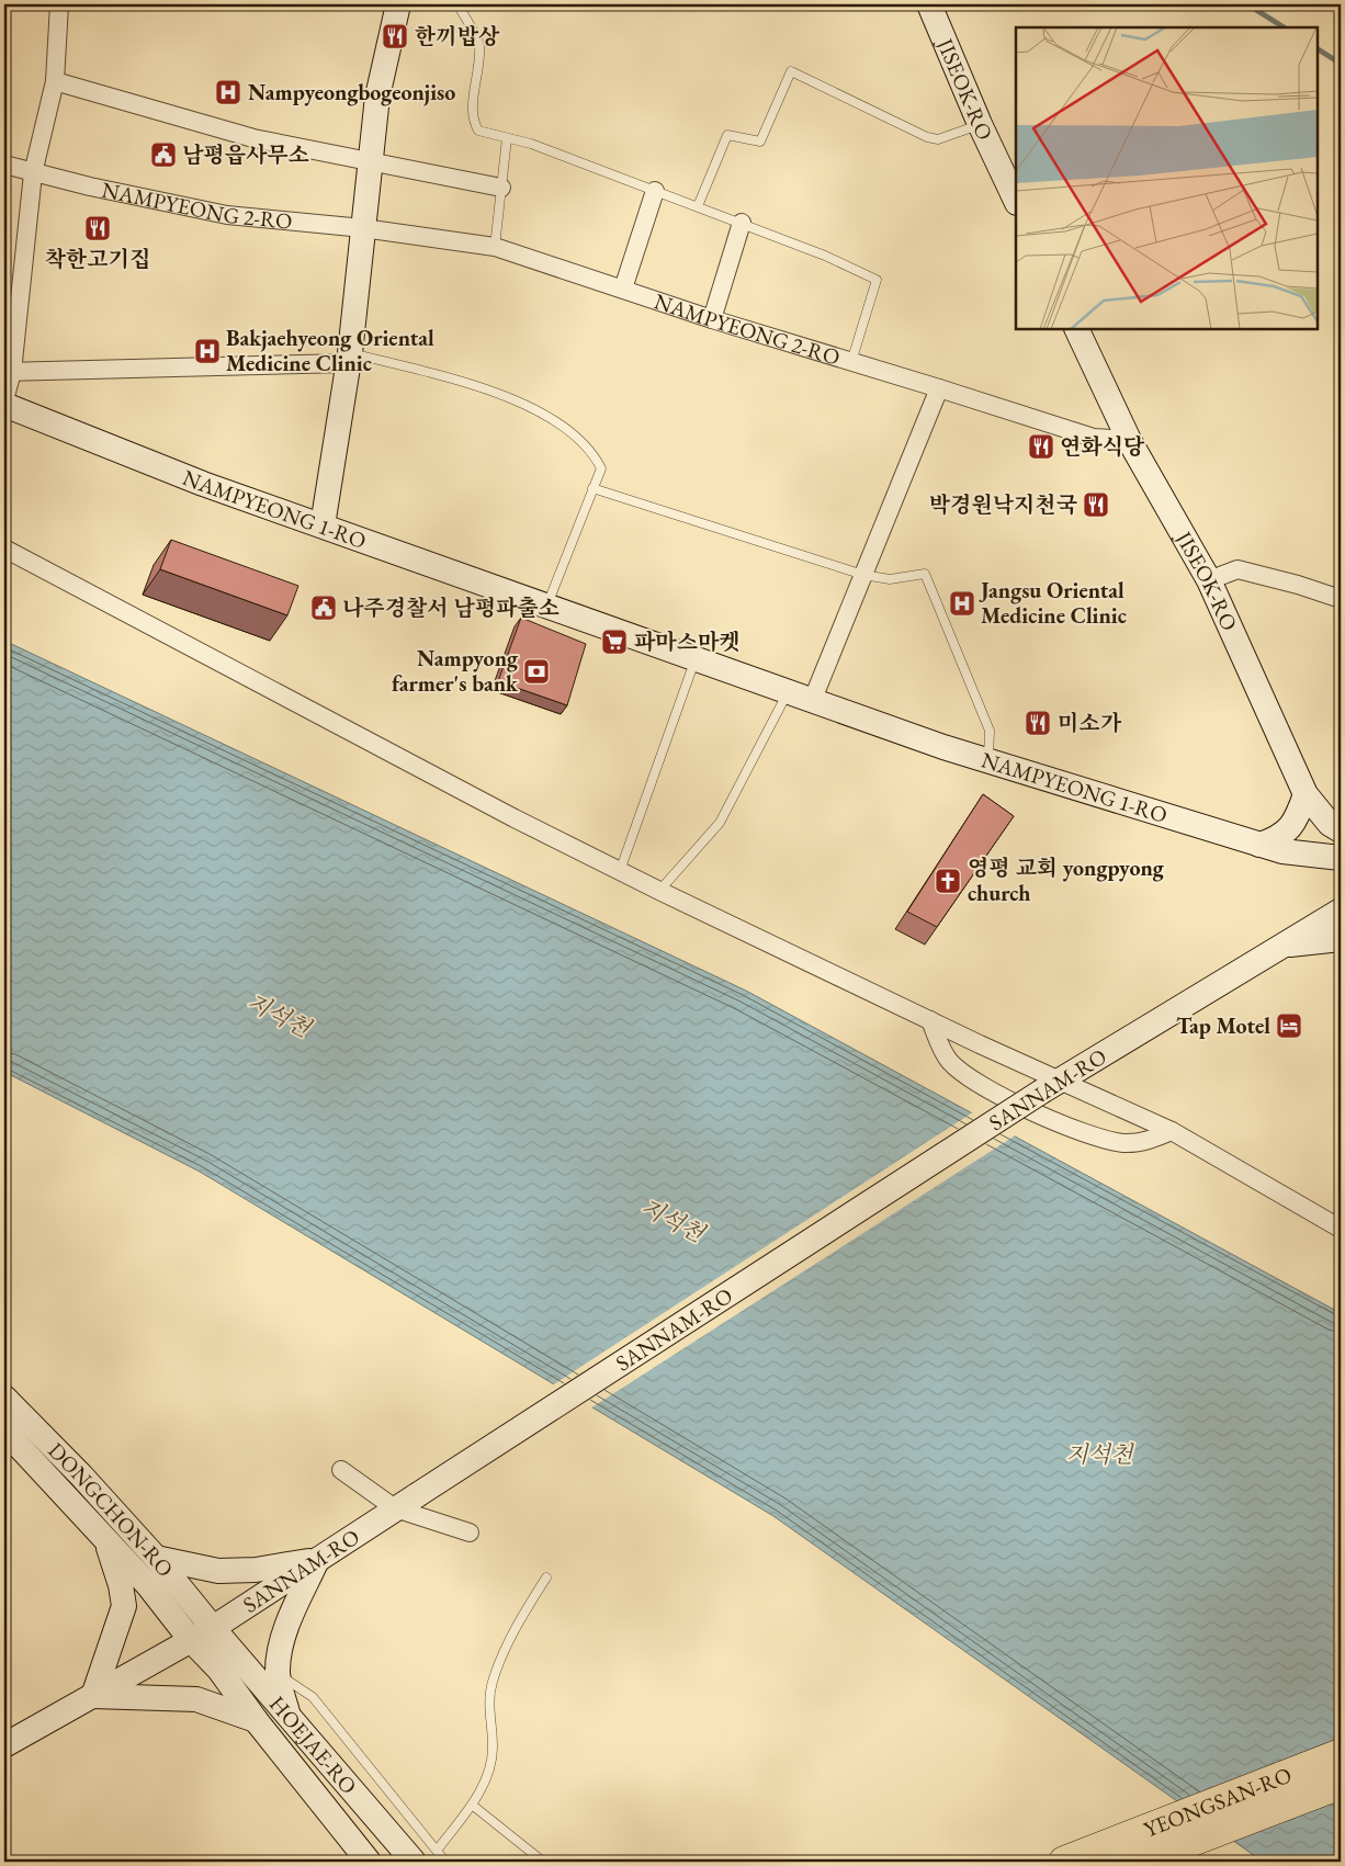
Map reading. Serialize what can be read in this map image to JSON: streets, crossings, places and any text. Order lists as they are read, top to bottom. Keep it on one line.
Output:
{"streets":{"highway":["YEONGSAN-RO"],"main road":["JISEOK-RO","NAMPYEONG 1-RO","SANNAM-RO","DONGCHON-RO","HOEJAE-RO"],"street":["NAMPYEONG 2-RO"]},"crossings":[["JISEOK-RO","NAMPYEONG 2-RO"],["SANNAM-RO","DONGCHON-RO"],["SANNAM-RO","HOEJAE-RO"],["DONGCHON-RO","HOEJAE-RO"]],"water":["지석천"],"places":{"restaurant":["한끼밥상","착한고기집","연화식당","박경원낙지천국","미소가"],"hospital":["Nampyeongbogeonjiso","Bakjaehyeong Oriental Medicine Clinic","Jangsu Oriental Medicine Clinic"],"public building":["남평읍사무소","나주경찰서 남평파출소"],"supermarket":["파마스마켓"],"bank":["Nampyong farmer's bank"],"church":["영평 교회 yongpyong church"],"hotel":["Tap Motel"]}}
